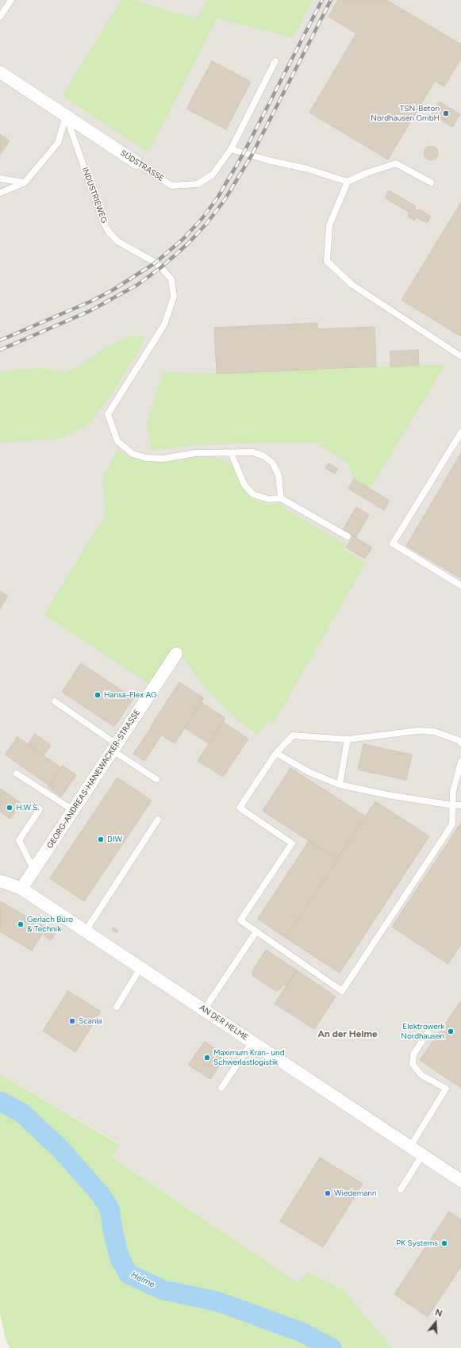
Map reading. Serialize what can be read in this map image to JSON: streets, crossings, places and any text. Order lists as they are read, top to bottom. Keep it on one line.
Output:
{"streets":{"street":["SÜDSTRASSE","GEORG-ANDREAS-HANEWACKER-STRASSE","AN DER HELME"],"lane":["INDUSTRIEWEG"]},"crossings":[["SÜDSTRASSE","INDUSTRIEWEG"],["GEORG-ANDREAS-HANEWACKER-STRASSE","AN DER HELME"]],"districts":["An der Helme"],"water":["Helme"],"places":["TSN-Beton Nordhausen GmbH","Hansa-Flex AG","H.W.S.","DIW","Gerlach Büro & Technik","Scania","Elektrowerk Nordhausen","Maximum Kran- und Schwerlastlogistik","Wiedemann","PK Systems"],"north":"top"}
